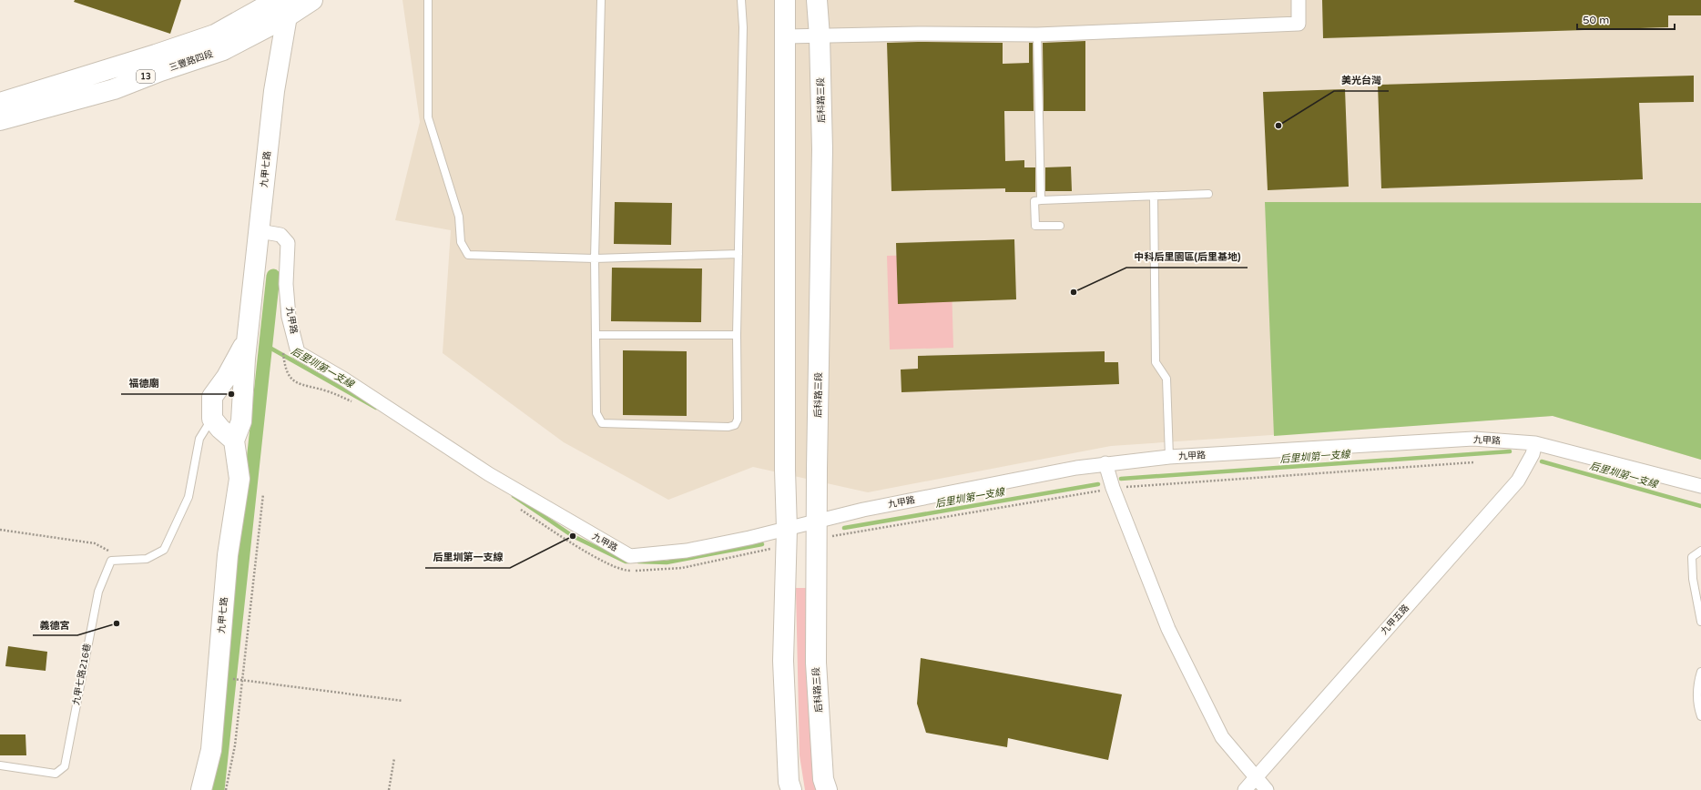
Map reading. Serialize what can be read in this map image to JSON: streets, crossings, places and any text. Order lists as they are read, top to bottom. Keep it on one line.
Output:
{"streets":{"street":["三豐路四段","13","后科路三段","九甲七路","九甲路","九甲五路"],"lane":["九甲七路216巷"]},"crossings":[["三豐路四段","九甲七路"],["后科路三段","九甲路"],["九甲七路","九甲路"],["九甲七路","九甲七路216巷"],["九甲路","九甲五路"]],"water":["后里圳第一支線"],"places":["美光台灣","中科后里園區(后里基地)","福德廟","后里圳第一支線","義德宮"],"scale_bar":"50 m"}
